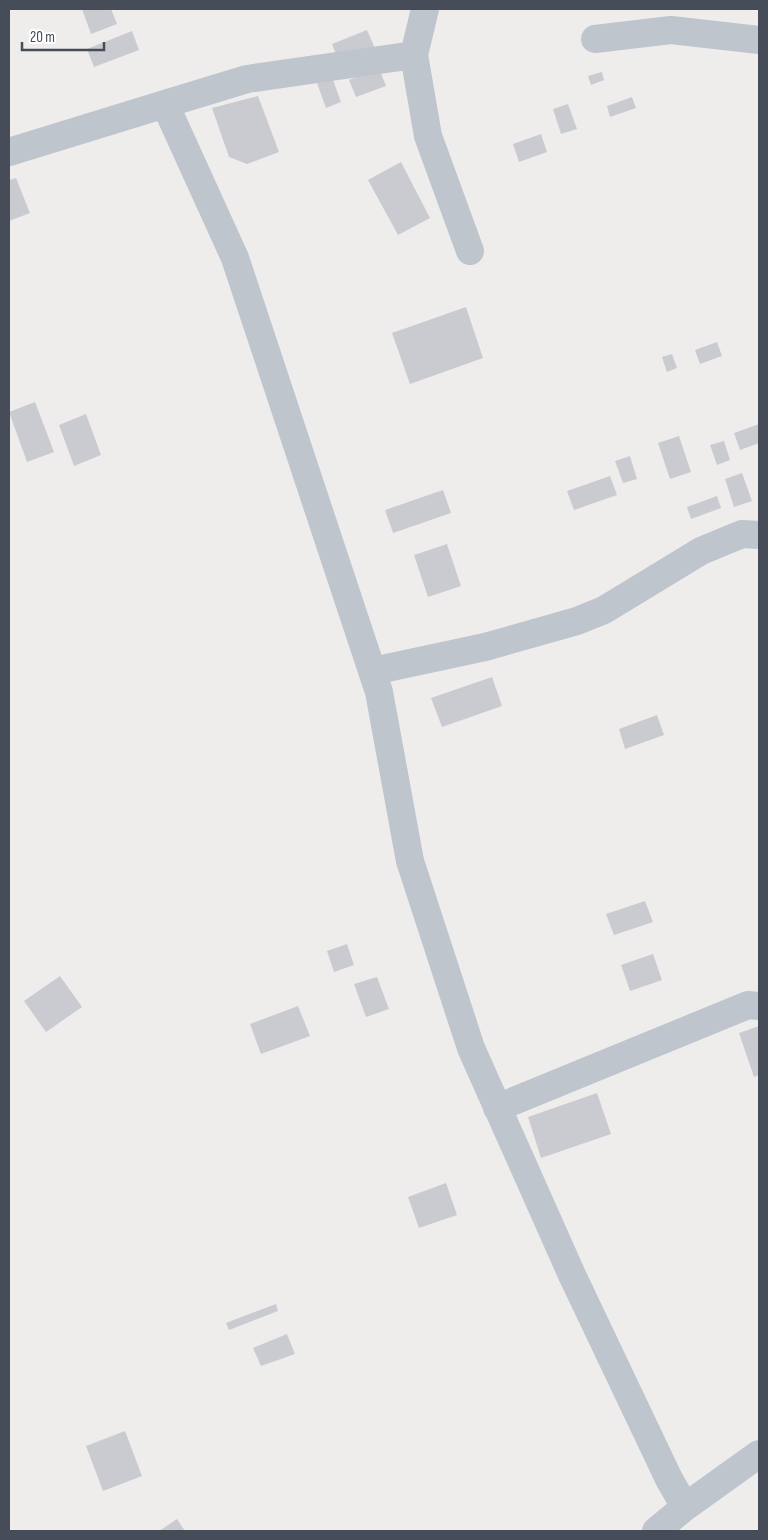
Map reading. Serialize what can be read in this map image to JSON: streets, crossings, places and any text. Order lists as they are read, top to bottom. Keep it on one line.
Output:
{"scale_bar":"20 m"}
